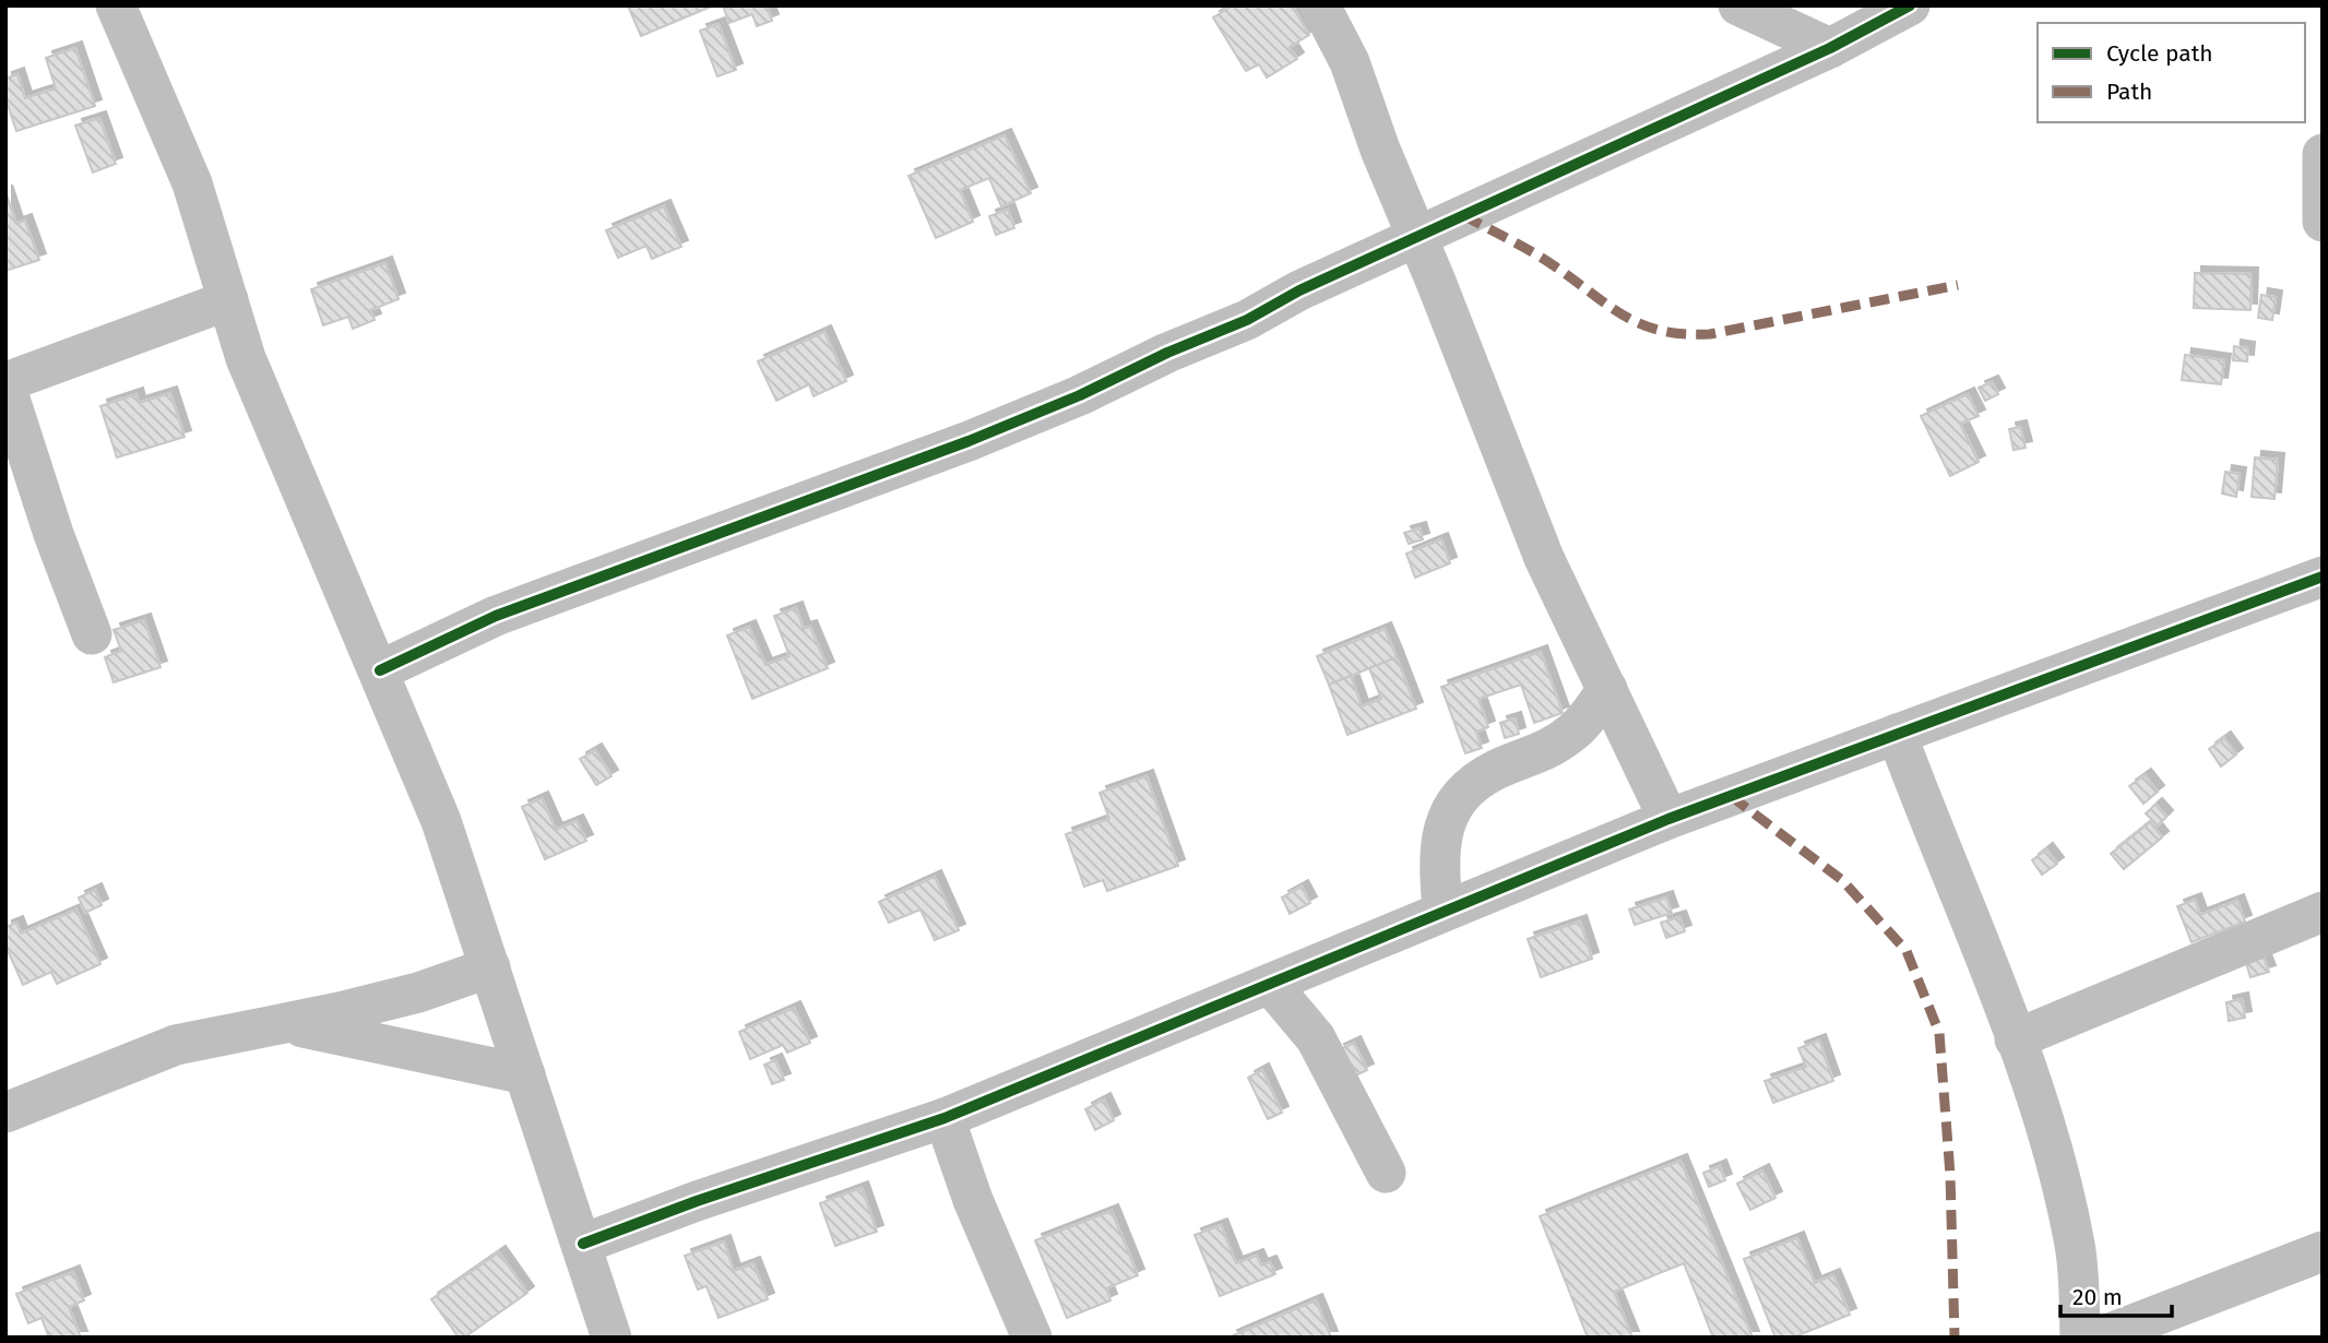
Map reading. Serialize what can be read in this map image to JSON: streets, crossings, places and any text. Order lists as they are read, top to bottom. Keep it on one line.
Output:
{"legend":["Cycle path","Path"],"scale_bar":"20 m"}
